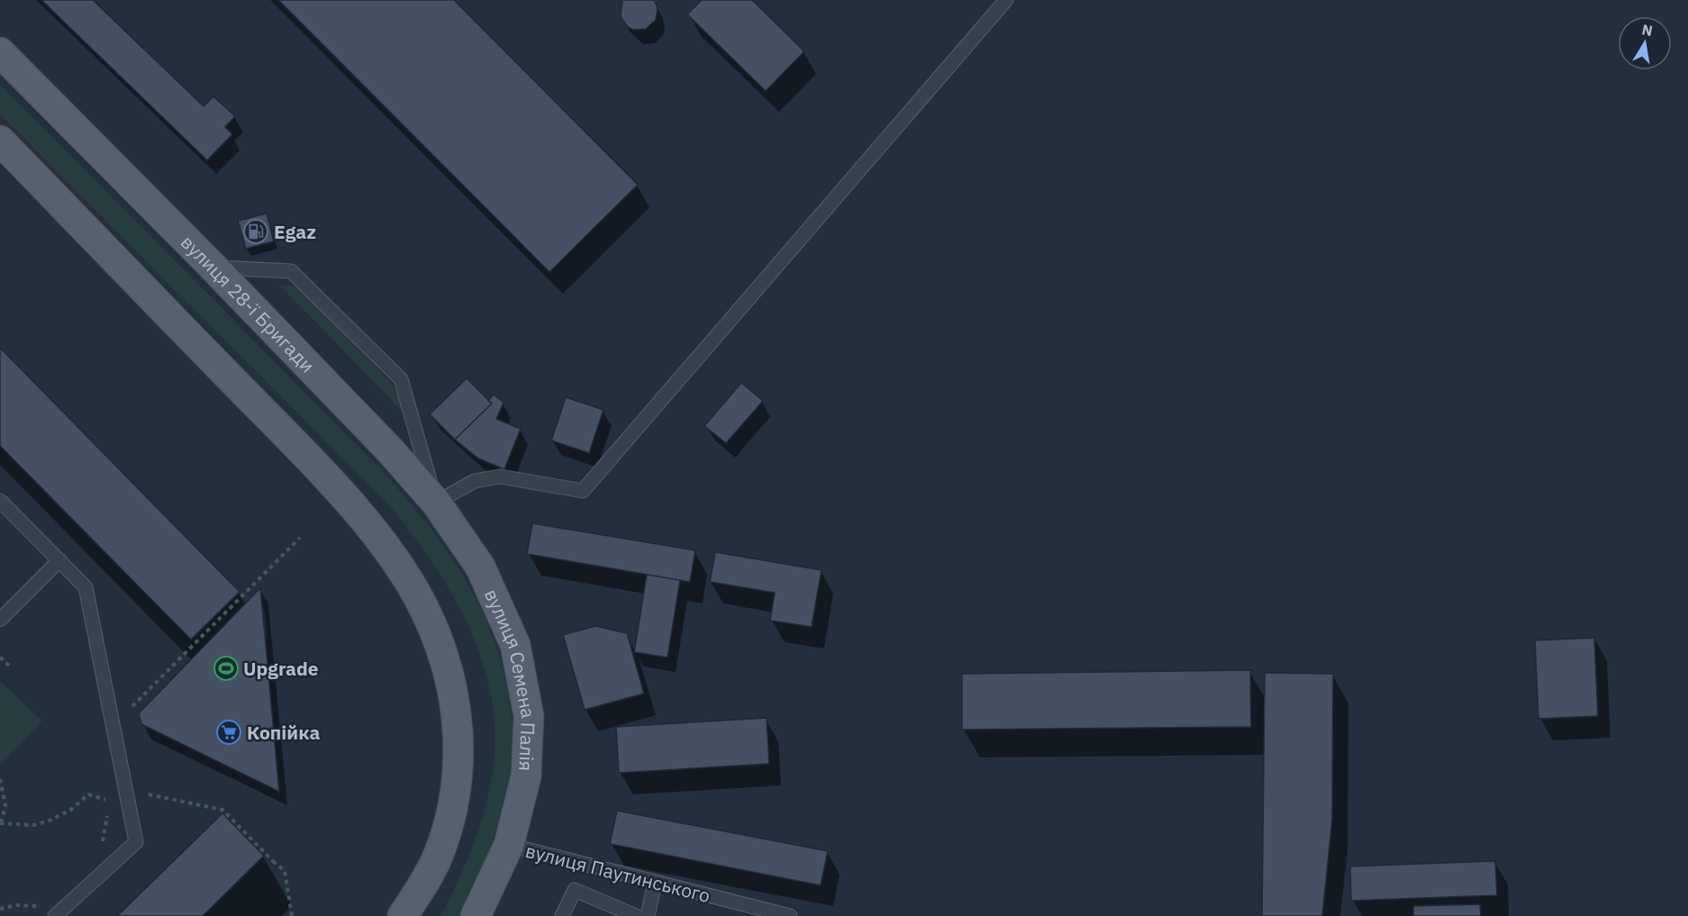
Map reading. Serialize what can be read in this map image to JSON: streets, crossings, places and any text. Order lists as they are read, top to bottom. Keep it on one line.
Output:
{"streets":{"main road":["вулиця 28-ї Бригади","вулиця Семена Палія"],"lane":["вулиця Паутинського"]},"crossings":[["вулиця 28-ї Бригади","вулиця Семена Палія"],["вулиця Семена Палія","вулиця Паутинського"]],"places":{"fuel station":["Egaz"],"sports":["Upgrade"],"supermarket":["Копійка"]},"north":"top"}
